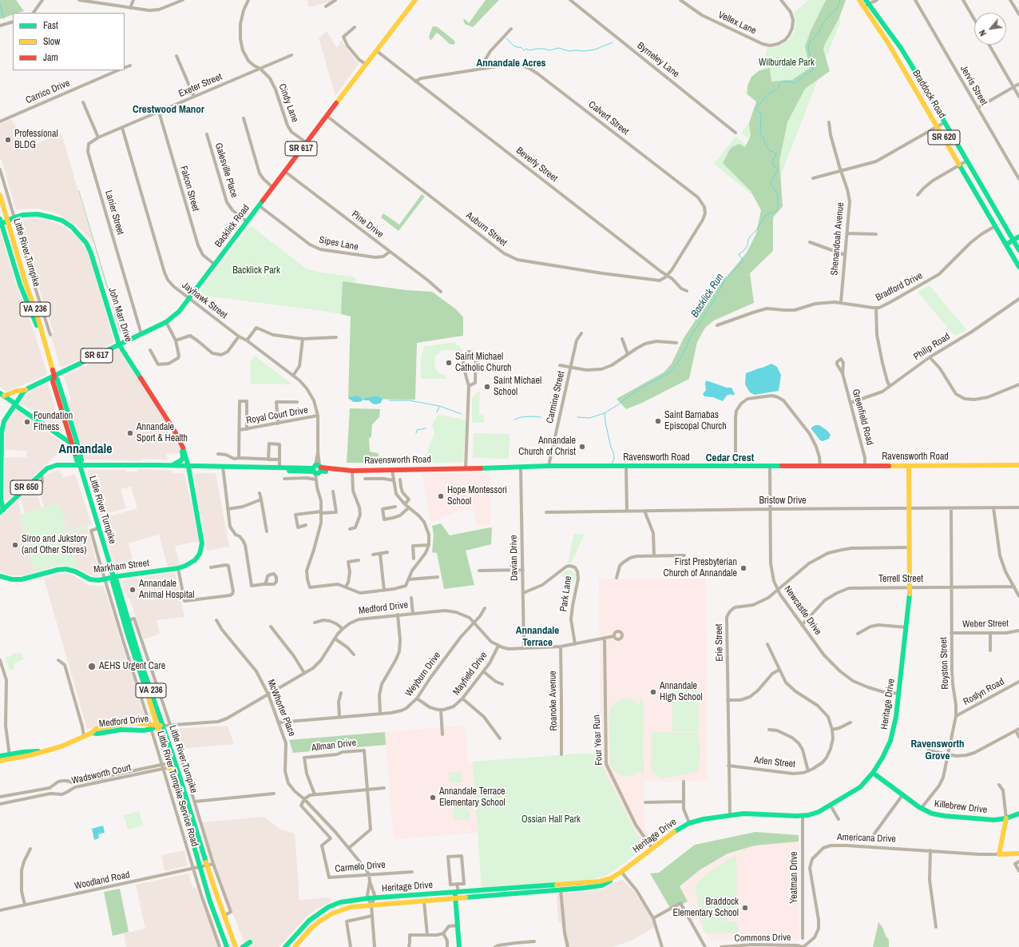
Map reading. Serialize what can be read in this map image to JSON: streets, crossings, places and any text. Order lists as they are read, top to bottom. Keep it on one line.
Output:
{"streets":{"main road":["Braddock Road","SR 620","SR 617","Backlick Road","Little River Turnpike","VA 236","John Marr Drive","Ravensworth Road","SR 650","Markham Street","Medford Drive","Heritage Drive","Killebrew Drive","Americana Drive"],"street":["Vellex Lane","Byrneley Lane","Exeter Street","Jervis Street","Carrico Drive","Cindy Lane","Calvert Street","Beverly Street","Galesville Place","Falcon Street","Lanier Street","Pine Drive","Auburn Street","Shenandoah Avenue","Sipes Lane","Bradford Drive","Jayhawk Street","Philip Road","Carmine Street","Royal Court Drive","Greenfield Road","Bristow Drive","Davian Drive","Terrell Street","Park Lane","Newcastle Drive","Weber Street","Erie Street","Royston Street","Mayfield Drive","Weyburn Drive","Roslyn Road","Roanoke Avenue","McWhorter Place","Four Year Run","Allman Drive","Arlen Street","Wadsworth Court","Little River Turnpike Service Road","Carmelo Drive","Yeatman Drive","Woodland Road","Commons Drive"]},"crossings":[["Exeter Street","Cindy Lane"],["Exeter Street","Falcon Street"],["Exeter Street","Lanier Street"],["Exeter Street","Jayhawk Street"],["Braddock Road","Bradford Drive"],["Cindy Lane","Backlick Road"],["Calvert Street","Beverly Street"],["Calvert Street","Auburn Street"],["Beverly Street","Backlick Road"],["Beverly Street","Auburn Street"],["Galesville Place","Backlick Road"],["Falcon Street","Backlick Road"],["Lanier Street","Backlick Road"],["Pine Drive","Backlick Road"],["Pine Drive","Sipes Lane"],["Backlick Road","Auburn Street"],["Backlick Road","Sipes Lane"],["Backlick Road","Little River Turnpike"],["Backlick Road","Jayhawk Street"],["Backlick Road","John Marr Drive"],["Shenandoah Avenue","Bradford Drive"],["Little River Turnpike","John Marr Drive"],["Little River Turnpike","Ravensworth Road"],["Little River Turnpike","SR 650"],["Little River Turnpike","Markham Street"],["Little River Turnpike","Medford Drive"],["Little River Turnpike","Wadsworth Court"],["Little River Turnpike","Little River Turnpike Service Road"],["Little River Turnpike","Woodland Road"],["Jayhawk Street","Royal Court Drive"],["Jayhawk Street","Ravensworth Road"],["John Marr Drive","Ravensworth Road"],["John Marr Drive","Markham Street"],["Philip Road","Greenfield Road"],["Carmine Street","Ravensworth Road"],["Greenfield Road","Ravensworth Road"],["Ravensworth Road","SR 650"],["Ravensworth Road","Davian Drive"],["Ravensworth Road","Markham Street"],["Ravensworth Road","Newcastle Drive"],["Ravensworth Road","Heritage Drive"],["Bristow Drive","Newcastle Drive"],["Bristow Drive","Royston Street"],["Bristow Drive","Heritage Drive"],["Davian Drive","Park Lane"],["Davian Drive","Medford Drive"],["Markham Street","Little River Turnpike Service Road"],["Terrell Street","Newcastle Drive"],["Terrell Street","Royston Street"],["Terrell Street","Heritage Drive"],["Park Lane","Medford Drive"],["Medford Drive","Mayfield Drive"],["Medford Drive","Weyburn Drive"],["Medford Drive","Roanoke Avenue"],["Medford Drive","McWhorter Place"],["Medford Drive","Four Year Run"],["Medford Drive","Little River Turnpike Service Road"],["Newcastle Drive","Erie Street"],["Newcastle Drive","Heritage Drive"],["Weber Street","Royston Street"],["Erie Street","Heritage Drive"],["Erie Street","Arlen Street"],["Royston Street","Roslyn Road"],["Royston Street","Killebrew Drive"],["Weyburn Drive","McWhorter Place"],["Heritage Drive","Four Year Run"],["Heritage Drive","Killebrew Drive"],["Heritage Drive","Yeatman Drive"],["McWhorter Place","Allman Drive"],["McWhorter Place","Carmelo Drive"],["Wadsworth Court","Little River Turnpike Service Road"],["Little River Turnpike Service Road","Woodland Road"],["Americana Drive","Commons Drive"]],"districts":["Annandale Acres","Crestwood Manor","Annandale","Cedar Crest","Annandale Terrace","Ravensworth Grove"],"water":["Backlick Run"],"parks":["Wilburdale Park","Backlick Park","Ossian Hall Park"],"places":["Professional BLDG","Saint Michael Catholic Church","Saint Michael School","Saint Barnabas Episcopal Church","Foundation Fitness","Annandale Sport & Health","Annandale Church of Christ","Hope Montessori School","Siroo and Jukstory (and Other Stores)","First Presbyterian Church of Annandale","Annandale Animal Hospital","AEHS Urgent Care","Annandale High School","Annandale Terrace Elementary School","Braddock Elementary School"],"legend":["Fast","Slow","Jam"],"north":"bottom left"}
